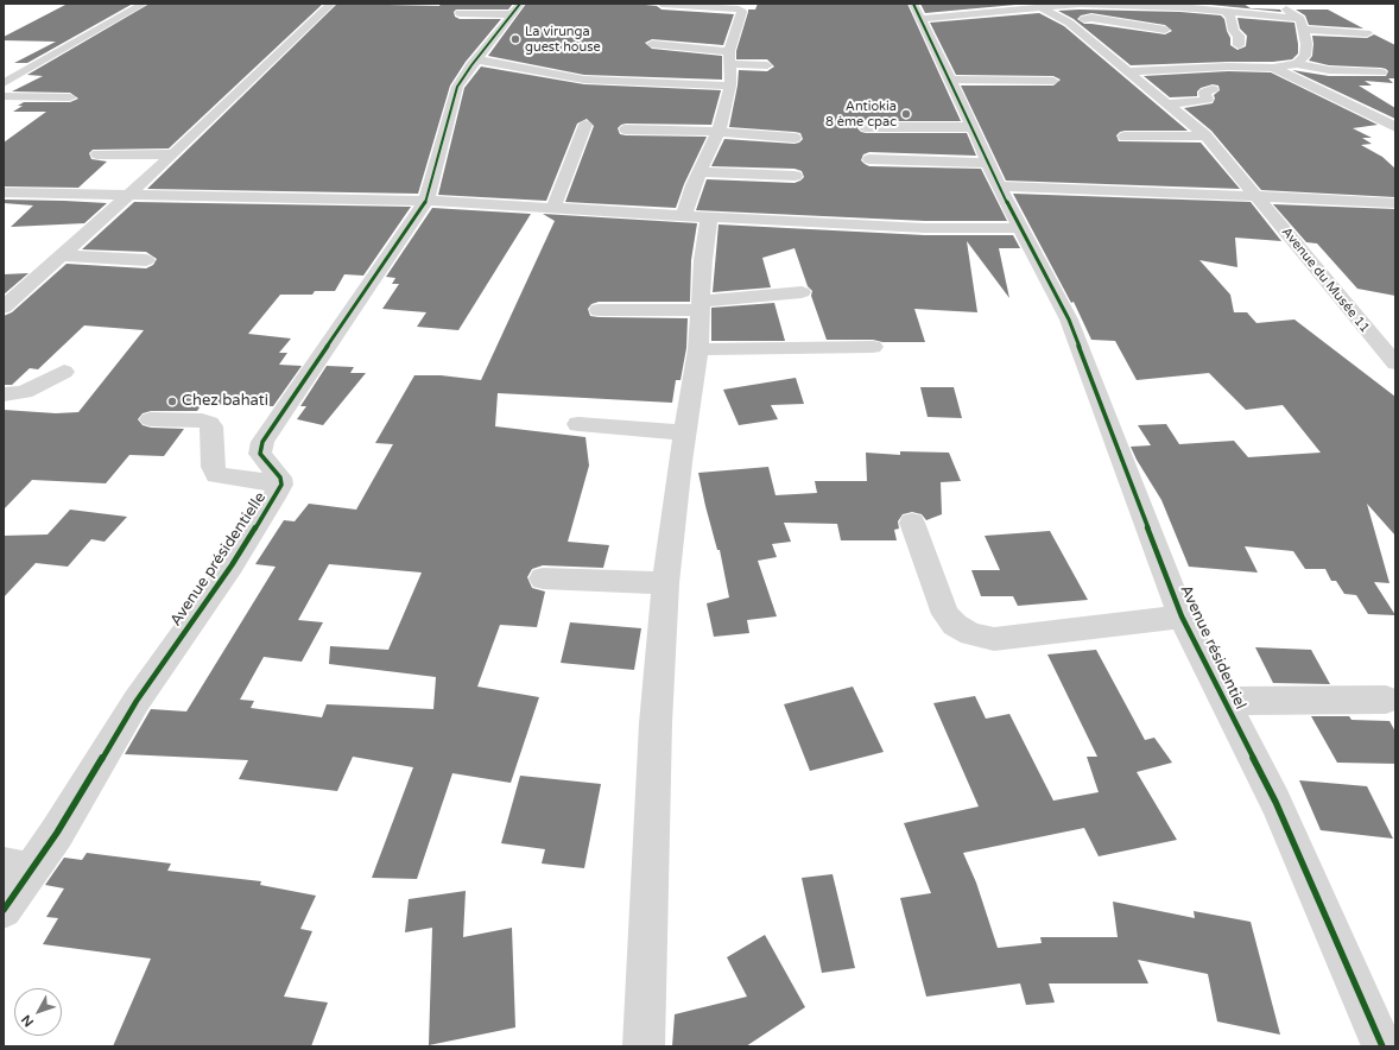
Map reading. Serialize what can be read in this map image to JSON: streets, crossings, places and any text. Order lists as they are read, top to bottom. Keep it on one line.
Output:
{"streets":{"street":["Avenue du Musée 11","Avenue présidentielle","Avenue résidentiel"]},"places":["La virunga guest house","Antiokia 8 ème cpac","Chez bahati"],"north":"bottom left"}
